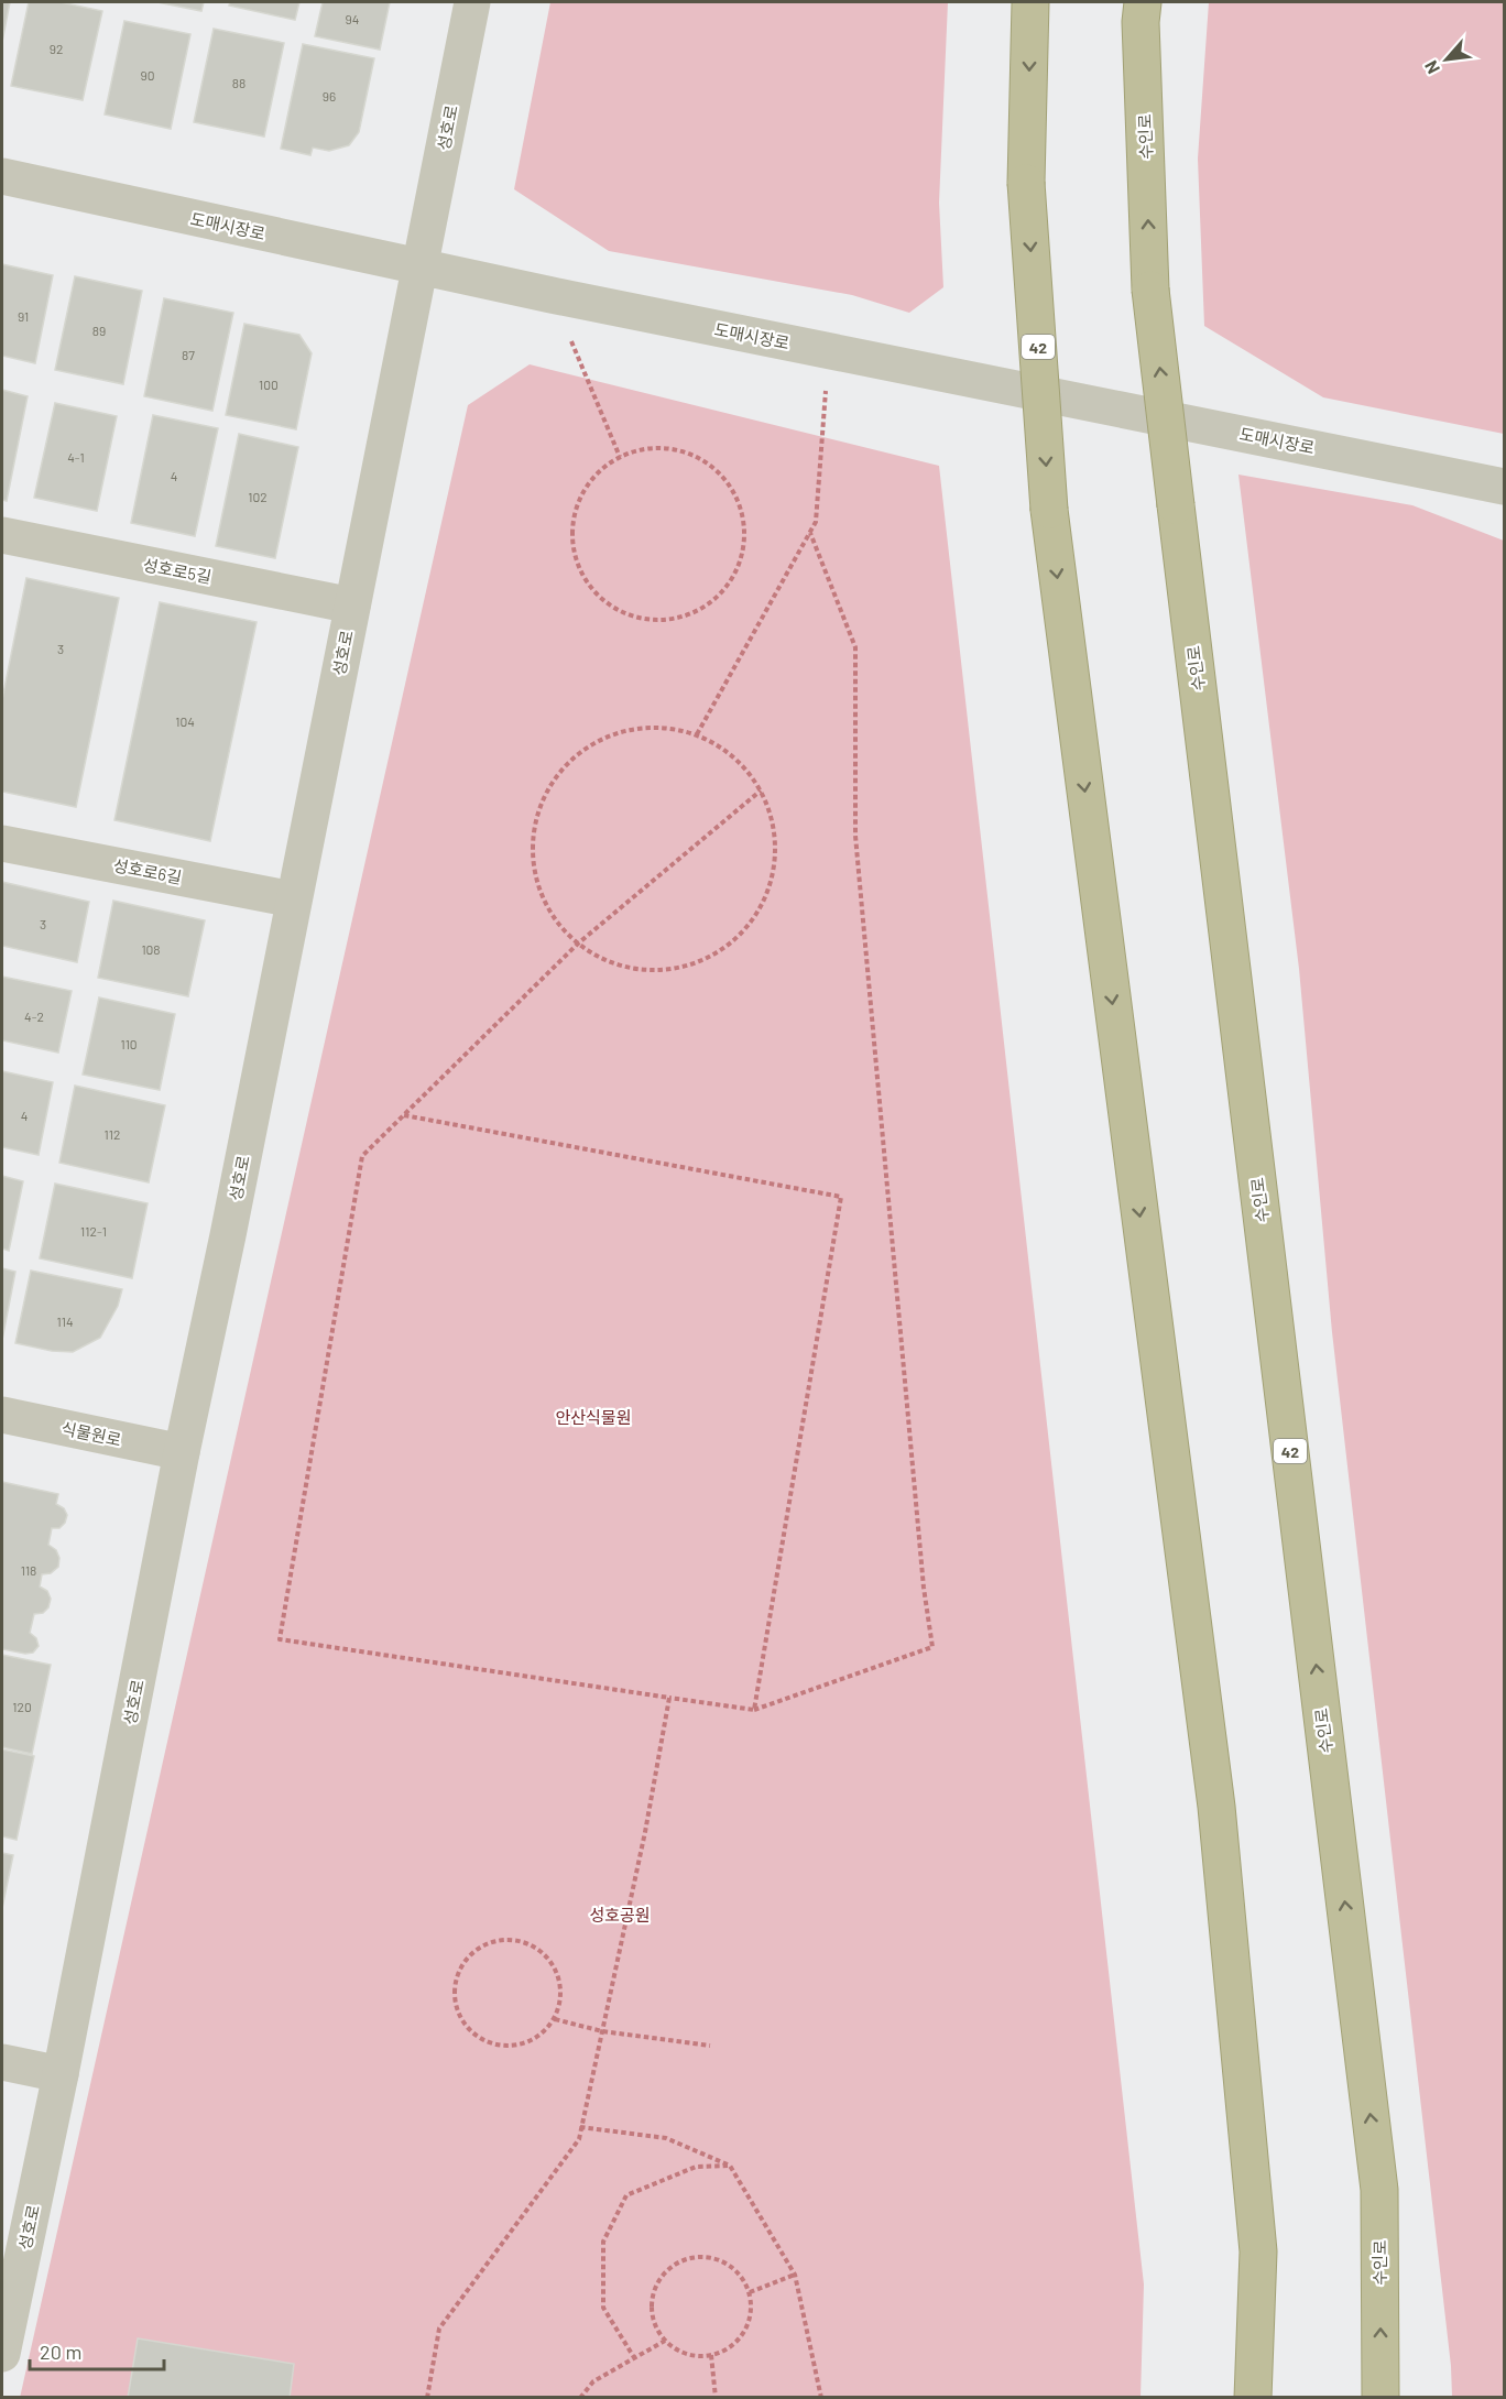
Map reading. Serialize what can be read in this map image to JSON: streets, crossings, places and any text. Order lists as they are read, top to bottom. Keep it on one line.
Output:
{"streets":{"highway":["수인로","42"],"street":["성호로","도매시장로","성호로5길","성호로6길","식물원로"]},"crossings":[["성호로","도매시장로"],["성호로","성호로5길"],["성호로","성호로6길"],["성호로","식물원로"]],"parks":["안산식물원","성호공원"],"house_numbers":["94","92","90","88","96","91","89","87","100","4-1","4","102","3","104","3","108","4-2","110","4","112","112-1","114","118","120"],"scale_bar":"20 m","north":"bottom left"}
